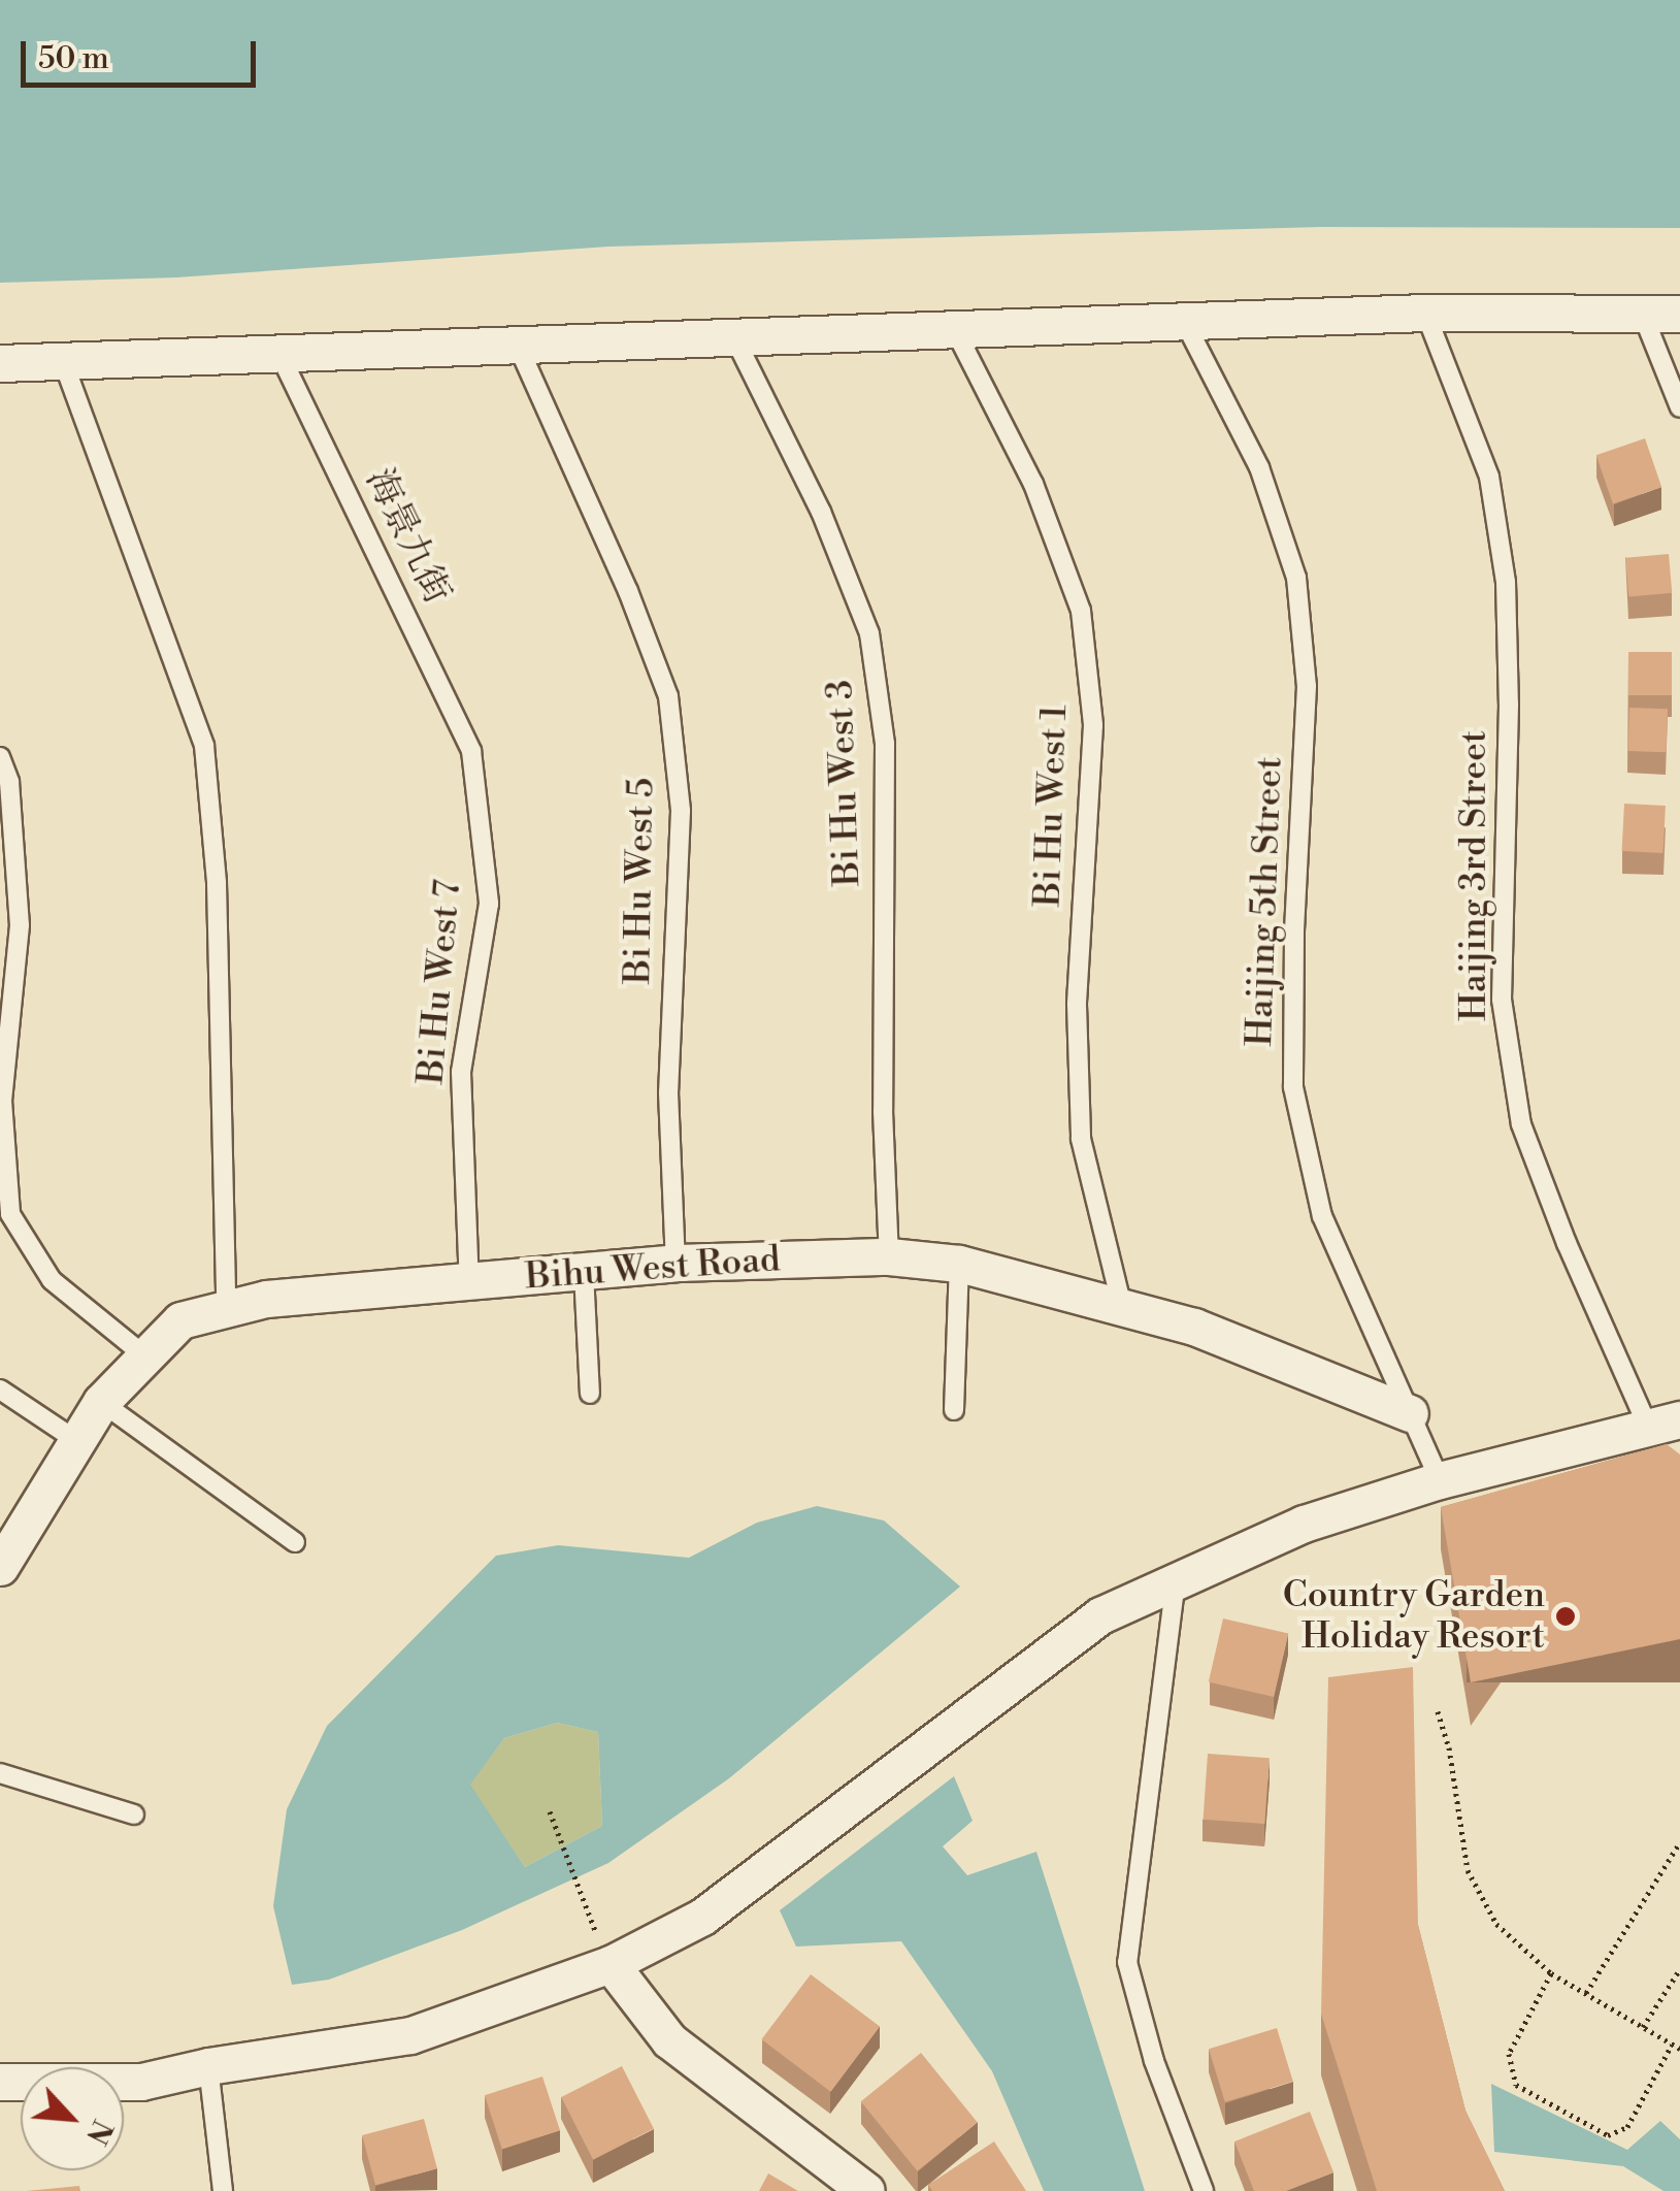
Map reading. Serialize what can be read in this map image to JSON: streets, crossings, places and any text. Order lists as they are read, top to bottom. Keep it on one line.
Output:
{"streets":{"street":["Bihu West Road"],"lane":["海景九街","Bi Hu West 3","Bi Hu West 1","Haijing 3rd Street","Bi Hu West 5","Haijing 5th Street","Bi Hu West 7"]},"crossings":[["海景九街","Bi Hu West 7"],["Bi Hu West 3","Bihu West Road"],["Bi Hu West 1","Bihu West Road"],["Bi Hu West 5","Bihu West Road"],["Haijing 5th Street","Bihu West Road"],["Bi Hu West 7","Bihu West Road"]],"places":["Country Garden Holiday Resort"],"scale_bar":"50 m","north":"bottom right"}
